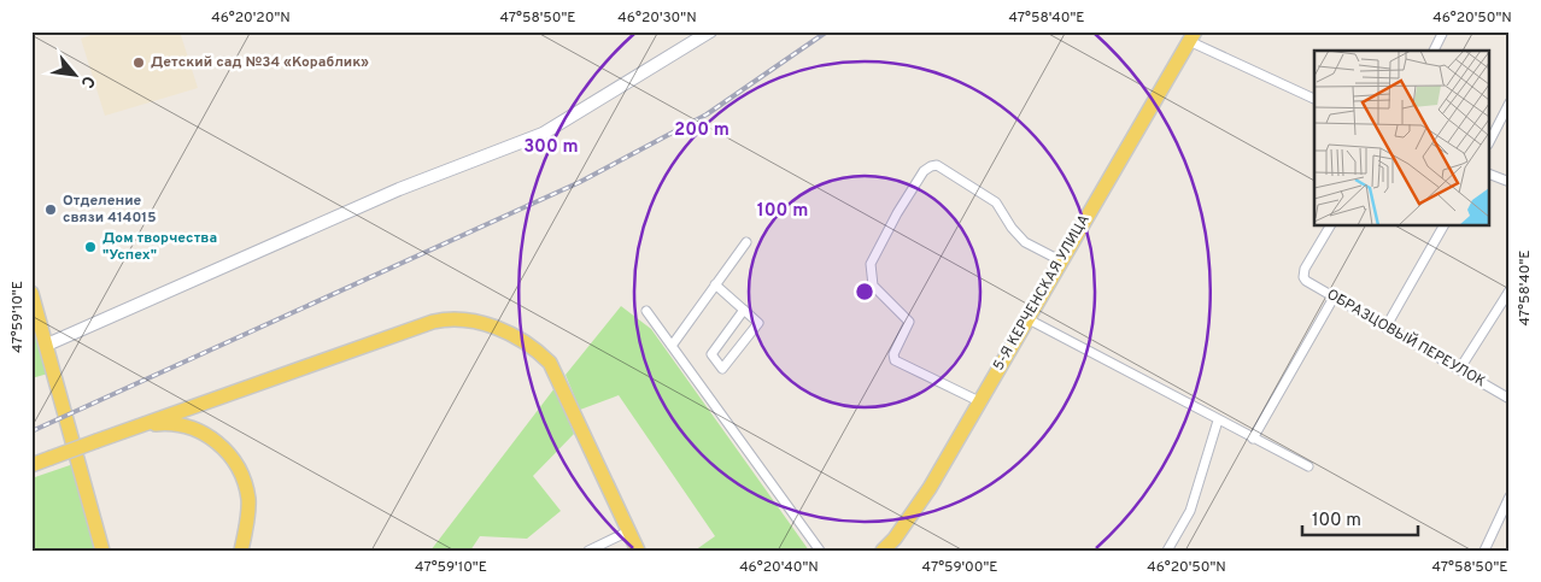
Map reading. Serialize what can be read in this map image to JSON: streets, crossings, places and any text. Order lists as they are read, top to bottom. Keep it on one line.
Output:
{"streets":{"main road":["5-Я КЕРЧЕНСКАЯ УЛИЦА"],"street":["ОБРАЗЦОВЫЙ ПЕРЕУЛОК"]},"places":["Детский сад №34 «Кораблик»","Отделение связи 414015","Дом творчества \"Успех\""],"scale_bar":"100 m","north":"bottom right","coordinates":["46°20'20\"N","47°58'50\"E","46°20'30\"N","47°58'40\"E","46°20'50\"N","47°59'10\"E","46°20'40\"N","47°59'00\"E"],"rings":["200 m","300 m","100 m"]}
